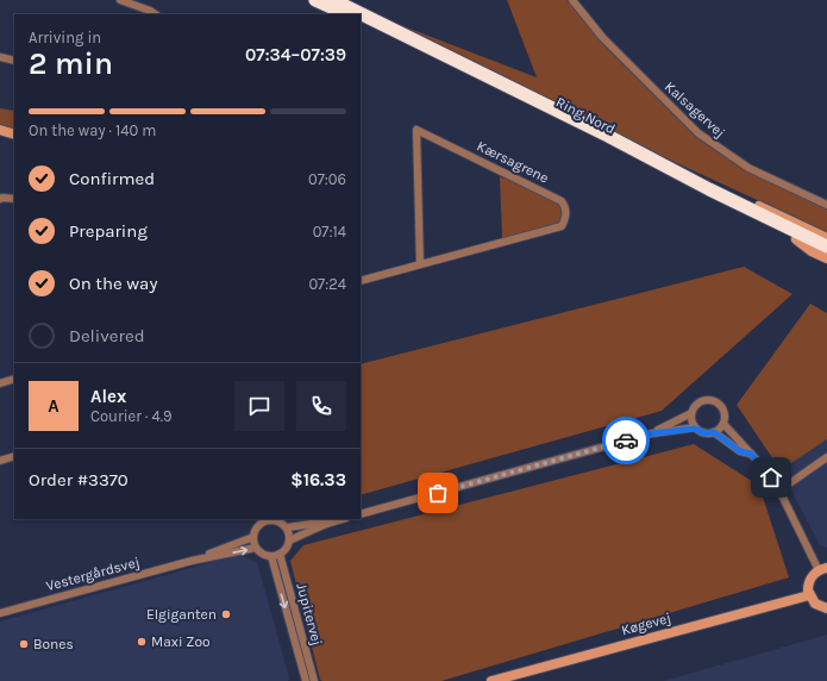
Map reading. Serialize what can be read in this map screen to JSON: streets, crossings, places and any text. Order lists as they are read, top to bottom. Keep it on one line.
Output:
{"streets":{"highway":["Ring Nord"],"street":["Kalsagervej","Kærsagrene","Vestergårdsvej","Jupitervej","Køgevej"]},"crossings":[["Vestergårdsvej","Jupitervej"]],"places":["Elgiganten","Maxi Zoo","Bones"],"page":{"heading":["2 min","Arriving in","07:34–07:39"],"panel":["Alex","Courier · 4.9","Order #3370","$16.33"],"bar":"On the way · 140 m","list":[["Confirmed","07:06"],["Preparing","07:14"],["On the way","07:24"],"Delivered"],"round":"A"}}
